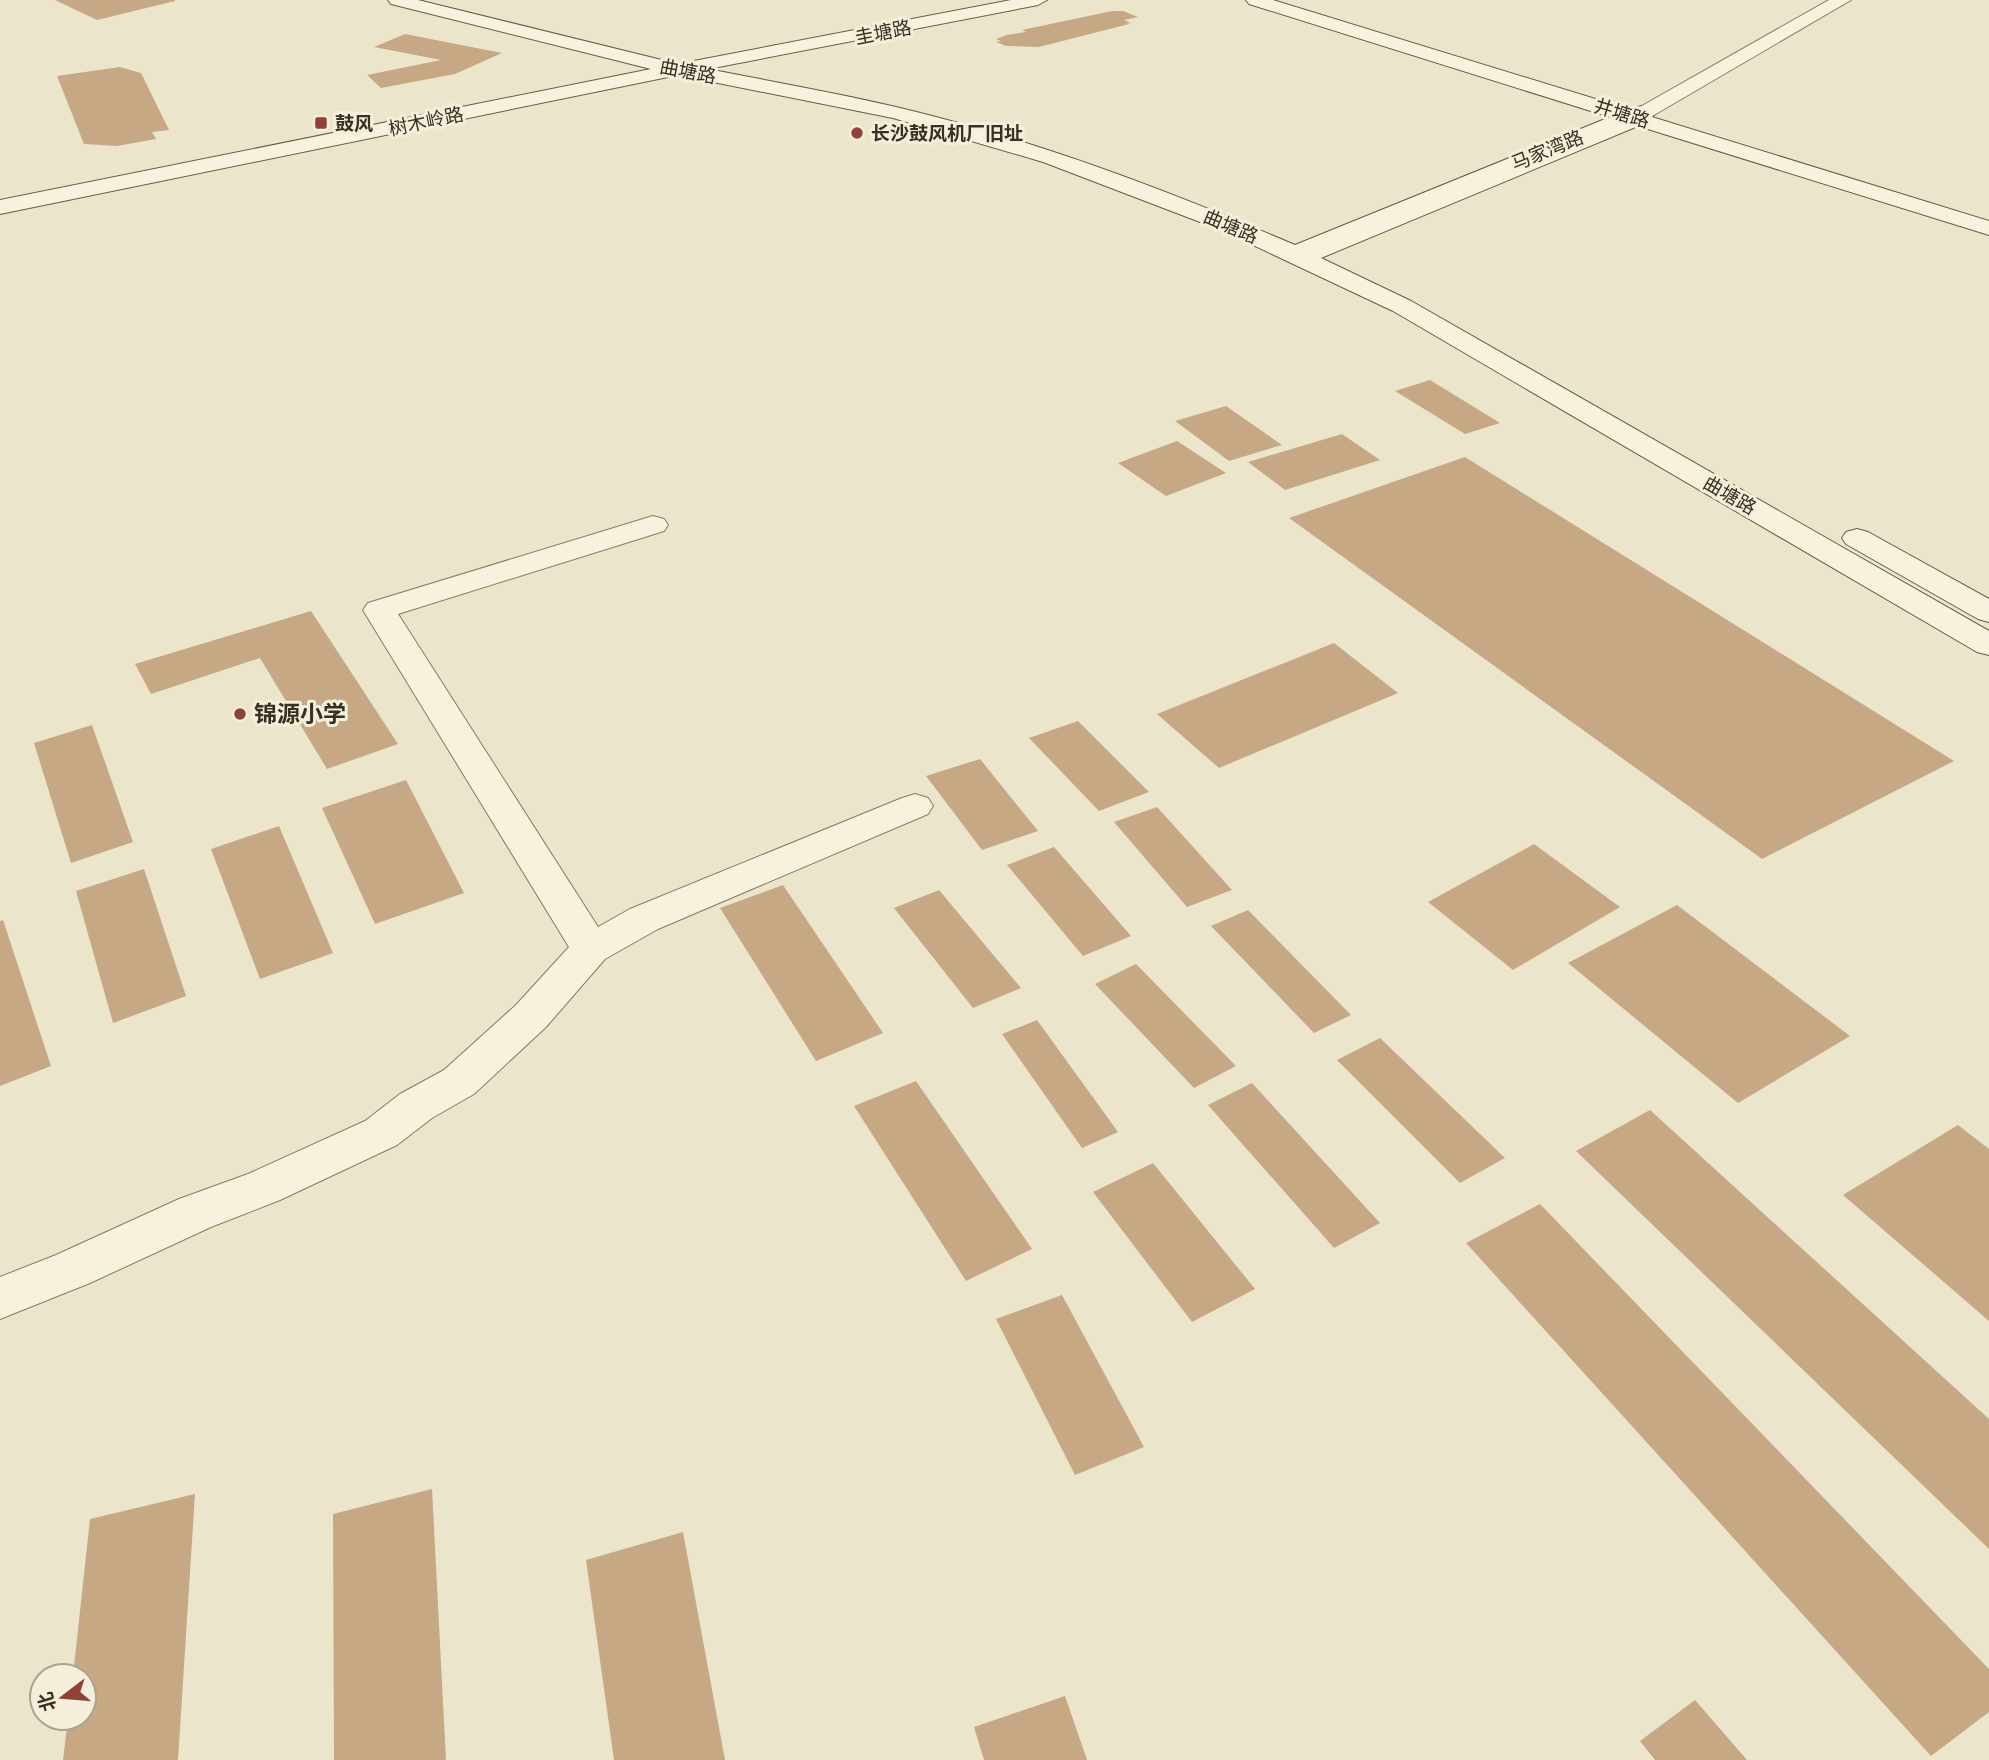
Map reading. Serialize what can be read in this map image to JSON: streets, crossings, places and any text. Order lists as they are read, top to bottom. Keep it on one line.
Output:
{"streets":{"main road":["圭塘路","曲塘路","井塘路","树木岭路","马家湾路"]},"crossings":[["圭塘路","曲塘路"],["圭塘路","树木岭路"],["曲塘路","树木岭路"],["曲塘路","马家湾路"],["井塘路","马家湾路"]],"places":{"transit":["鼓风"],"other":["长沙鼓风机厂旧址","锦源小学"]},"north":"left"}
